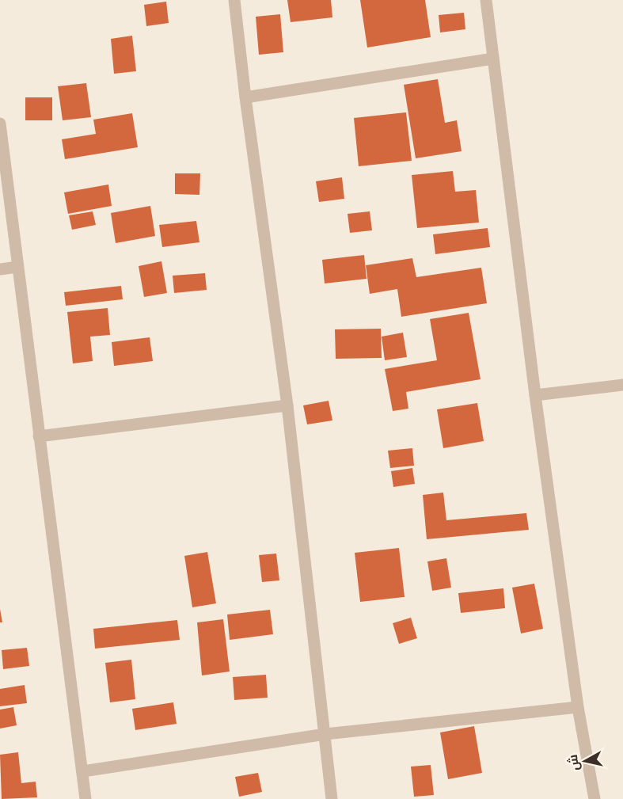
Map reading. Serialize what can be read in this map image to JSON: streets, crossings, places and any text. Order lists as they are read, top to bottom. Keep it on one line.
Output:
{"north":"left"}
